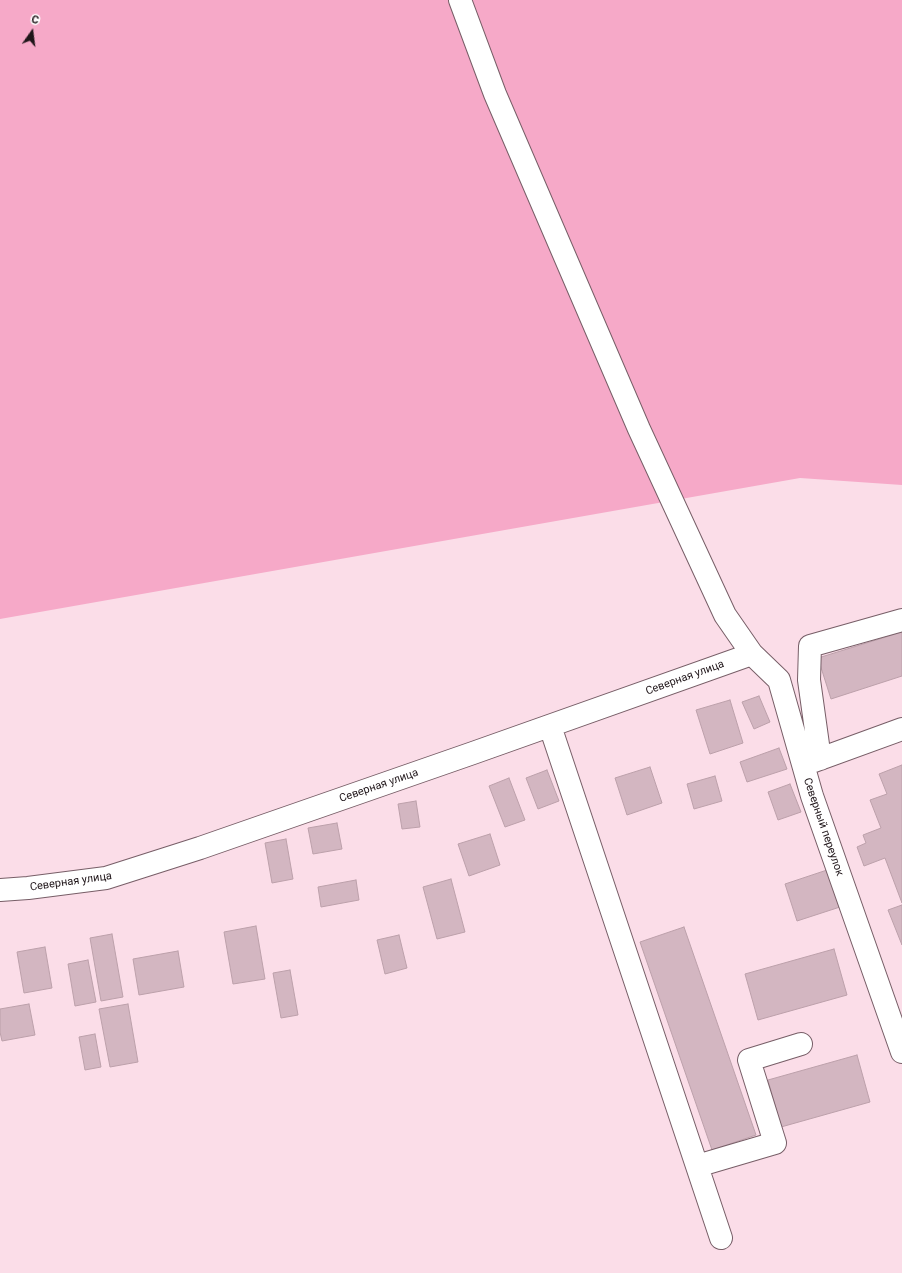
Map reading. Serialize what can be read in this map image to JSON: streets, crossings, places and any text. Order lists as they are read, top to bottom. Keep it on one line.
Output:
{"streets":{"street":["Северная улица","Северный переулок"]},"crossings":[["Северная улица","Северный переулок"]],"north":"top"}
